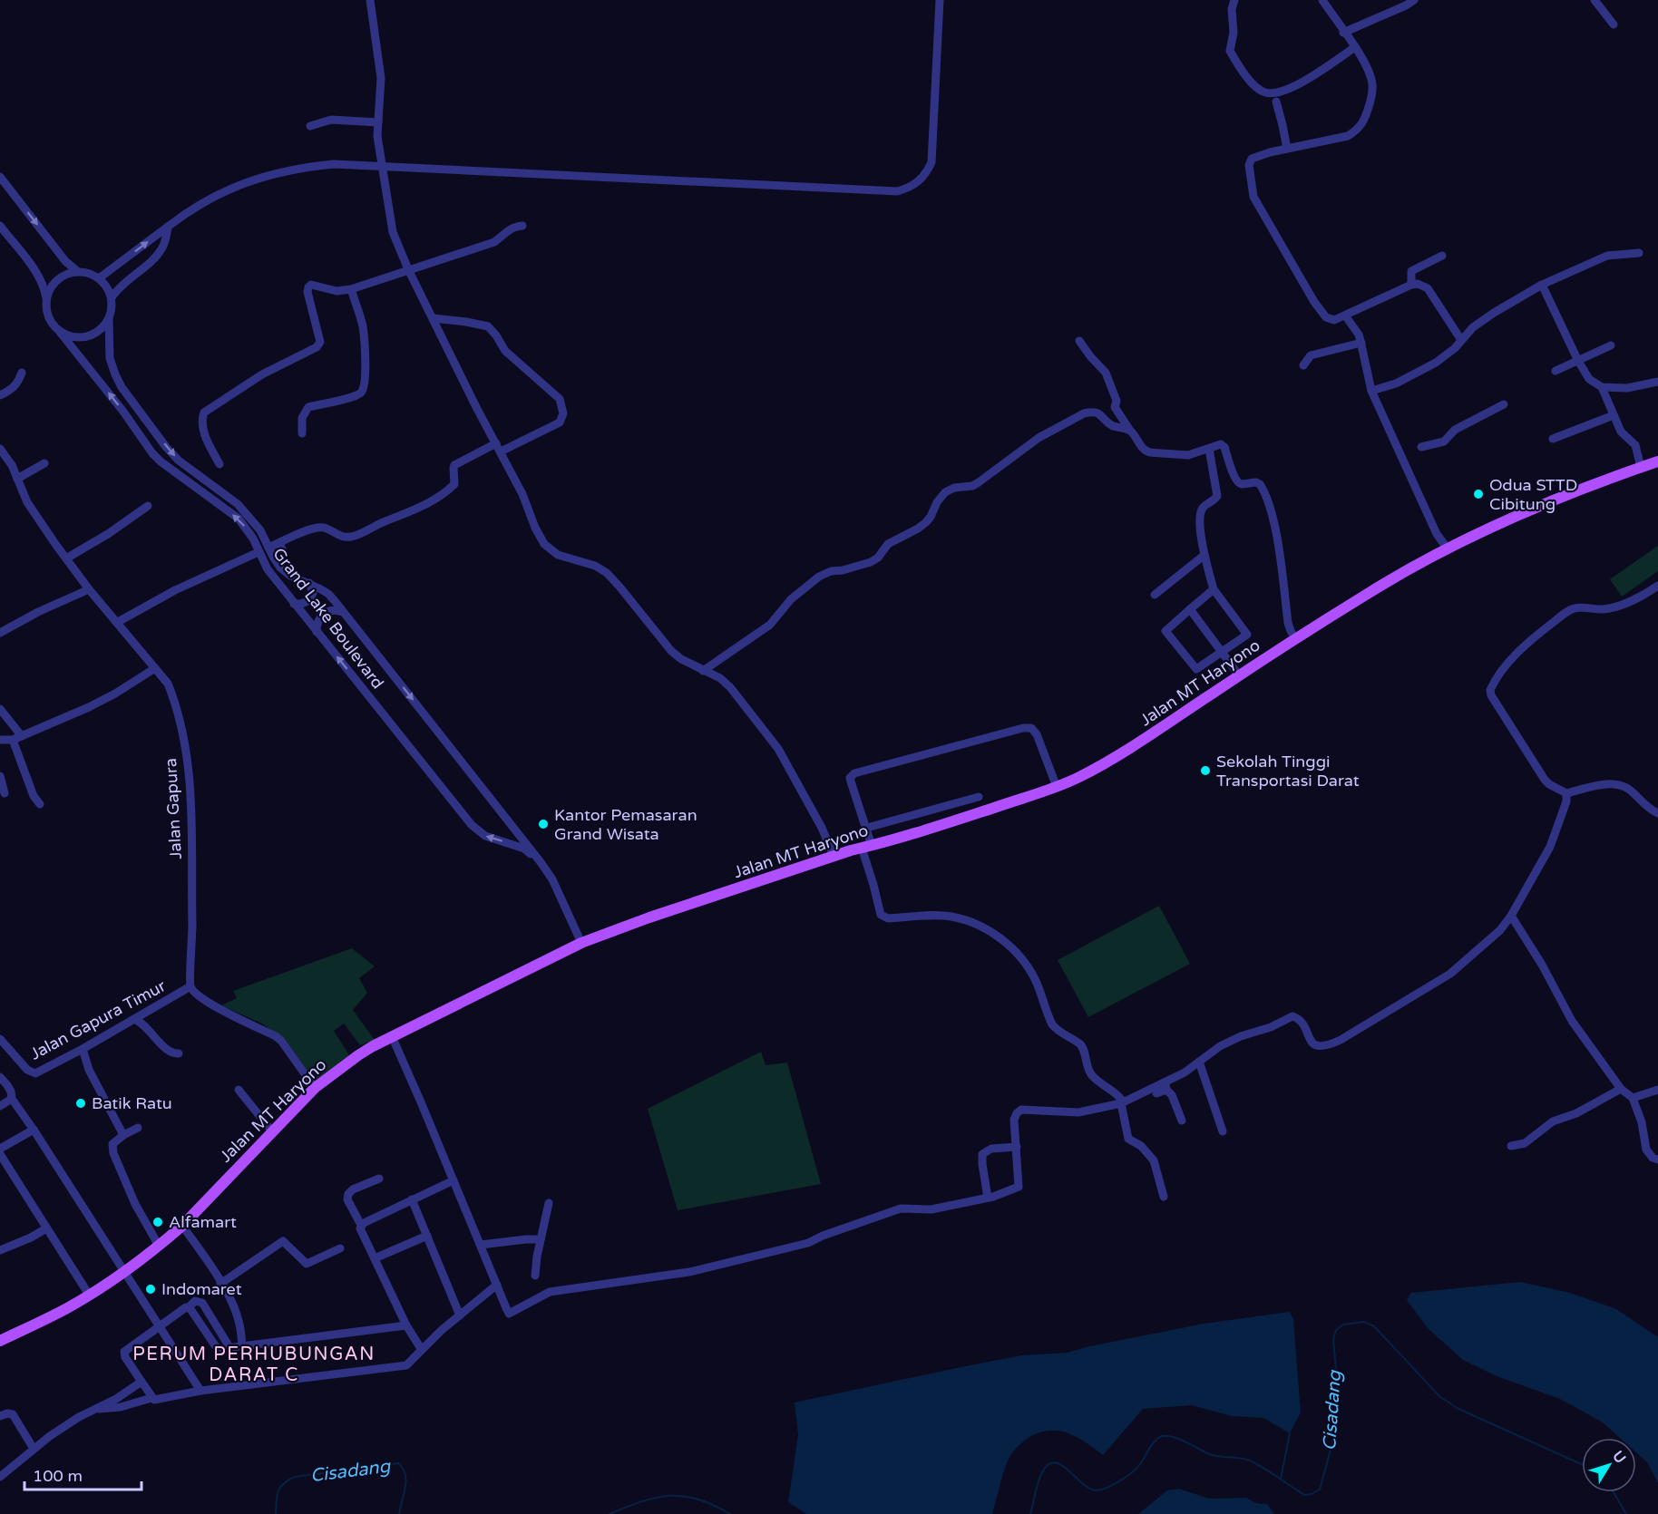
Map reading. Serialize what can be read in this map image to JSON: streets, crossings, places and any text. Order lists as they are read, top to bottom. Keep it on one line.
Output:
{"streets":{"main road":["Jalan MT Haryono"],"street":["Grand Lake Boulevard","Jalan Gapura","Jalan Gapura Timur"]},"crossings":[["Grand Lake Boulevard","Jalan MT Haryono"],["Jalan Gapura","Jalan Gapura Timur"]],"districts":["PERUM PERHUBUNGAN DARAT C"],"water":["Cisadang"],"places":["Odua STTD Cibitung","Sekolah Tinggi Transportasi Darat","Kantor Pemasaran Grand Wisata","Batik Ratu","Alfamart","Indomaret"],"scale_bar":"100 m","north":"top right"}
